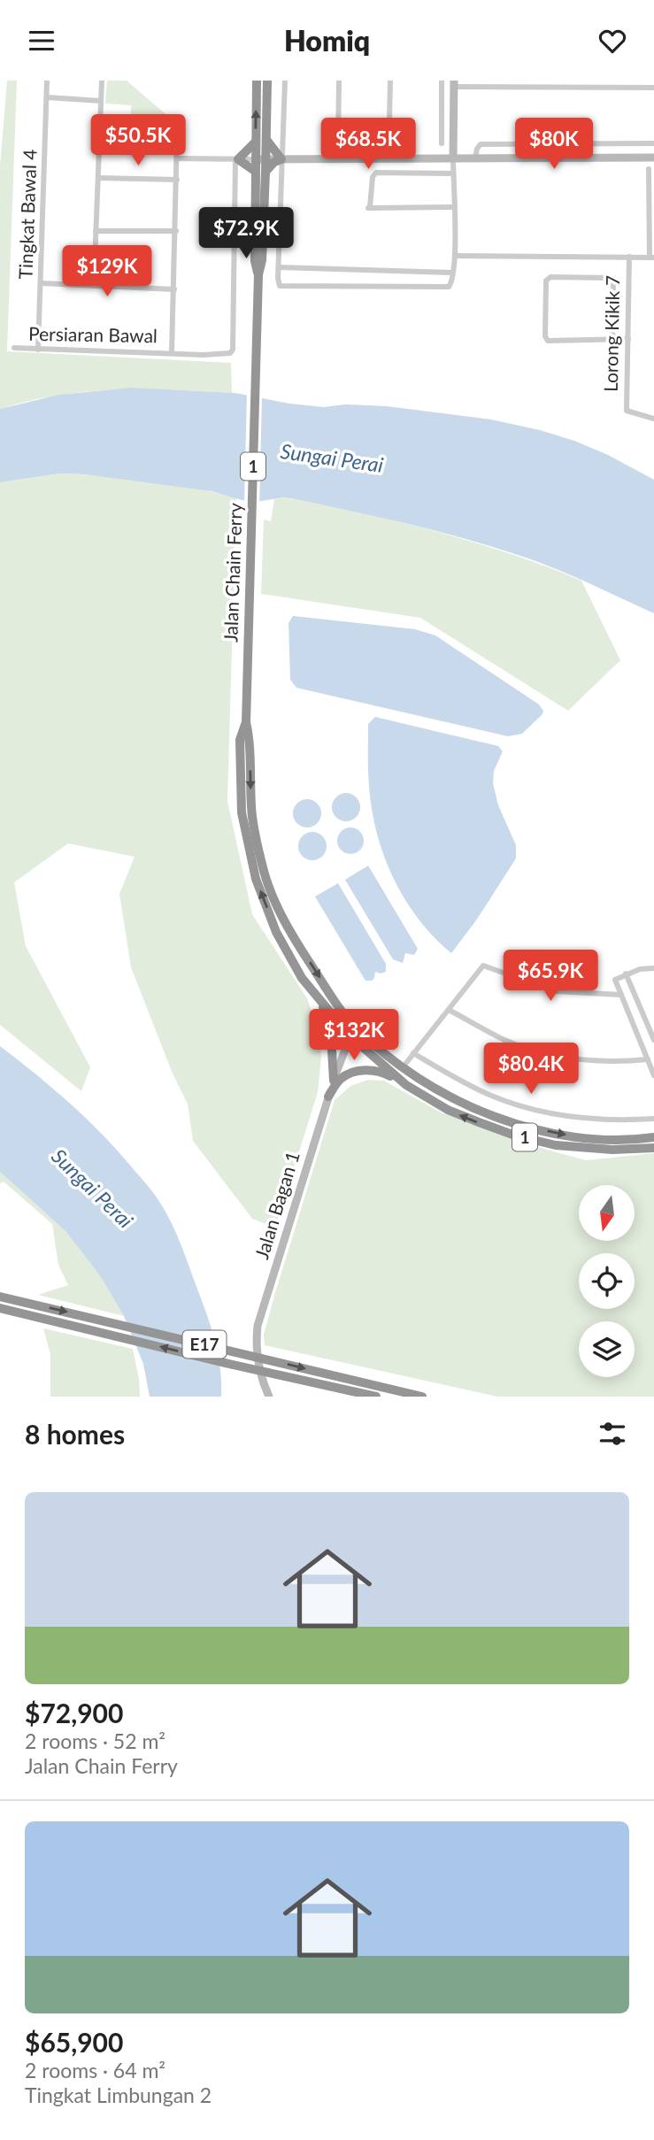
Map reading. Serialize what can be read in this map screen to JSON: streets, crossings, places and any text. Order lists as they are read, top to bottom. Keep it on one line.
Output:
{"streets":{"highway":["1","Jalan Chain Ferry","E17"],"street":["Tingkat Bawal 4","Lorong Kikik 7","Persiaran Bawal","Jalan Bagan 1"]},"crossings":[["Tingkat Bawal 4","Persiaran Bawal"],["Jalan Chain Ferry","Jalan Bagan 1"]],"water":["Sungai Perai"],"north":"bottom","page":{"header":"Homiq","price":["$50.5K","$68.5K","$80K","$72.9K","$129K","$65.9K","$132K","$80.4K"],"heading":"8 homes","list":[{"name":"$72,900","note":"2 rooms · 52 m² · Jalan Chain Ferry"},{"name":"$65,900","note":"2 rooms · 64 m² · Tingkat Limbungan 2"}]}}
